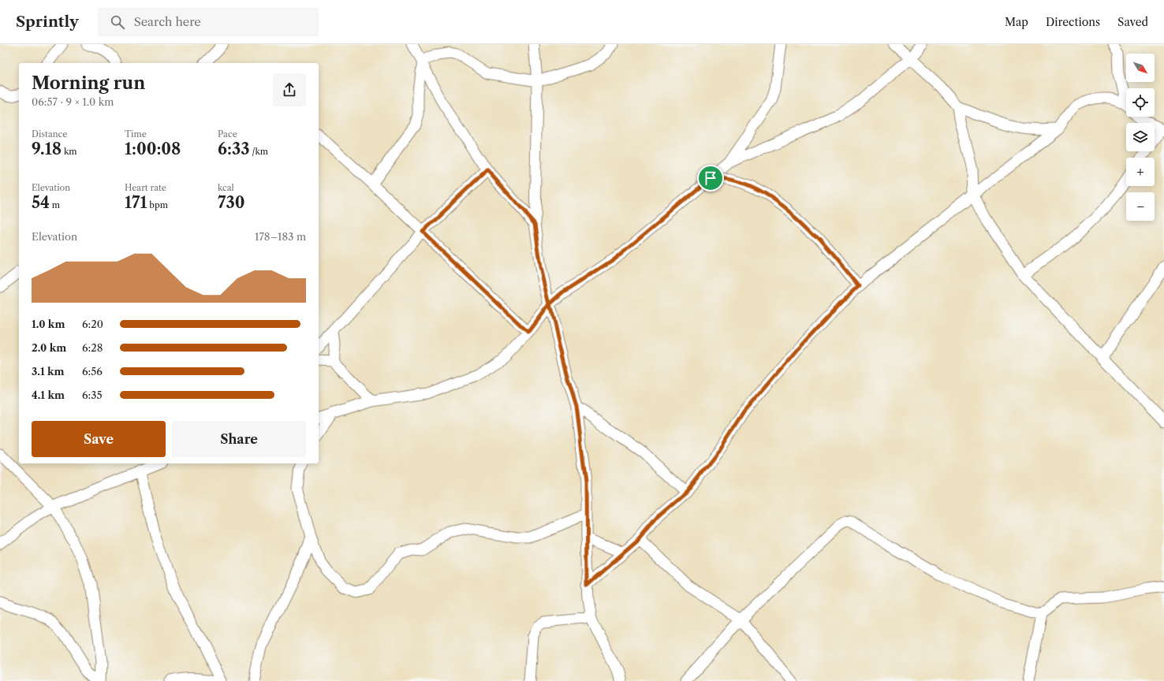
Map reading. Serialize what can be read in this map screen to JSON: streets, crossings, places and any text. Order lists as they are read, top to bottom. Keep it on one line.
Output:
{"north":"bottom right","page":{"header":"Sprintly","search":"Search here","nav":["Map","Directions","Saved"],"map_buttons":["+","−"],"heading":["Morning run","06:57 · 9 × 1.0 km"],"stats":[["Distance","9.18 km"],["Time","1:00:08"],["Pace","6:33 /km"],["Elevation","54 m"],["Heart rate","171 bpm"],["kcal","730"]],"chart":["Elevation","178–183 m"],"list":[{"name":"1.0 km","note":"6:20"},{"name":"2.0 km","note":"6:28"},{"name":"3.1 km","note":"6:56"},{"name":"4.1 km","note":"6:35"}],"buttons":["Save","Share"]}}
